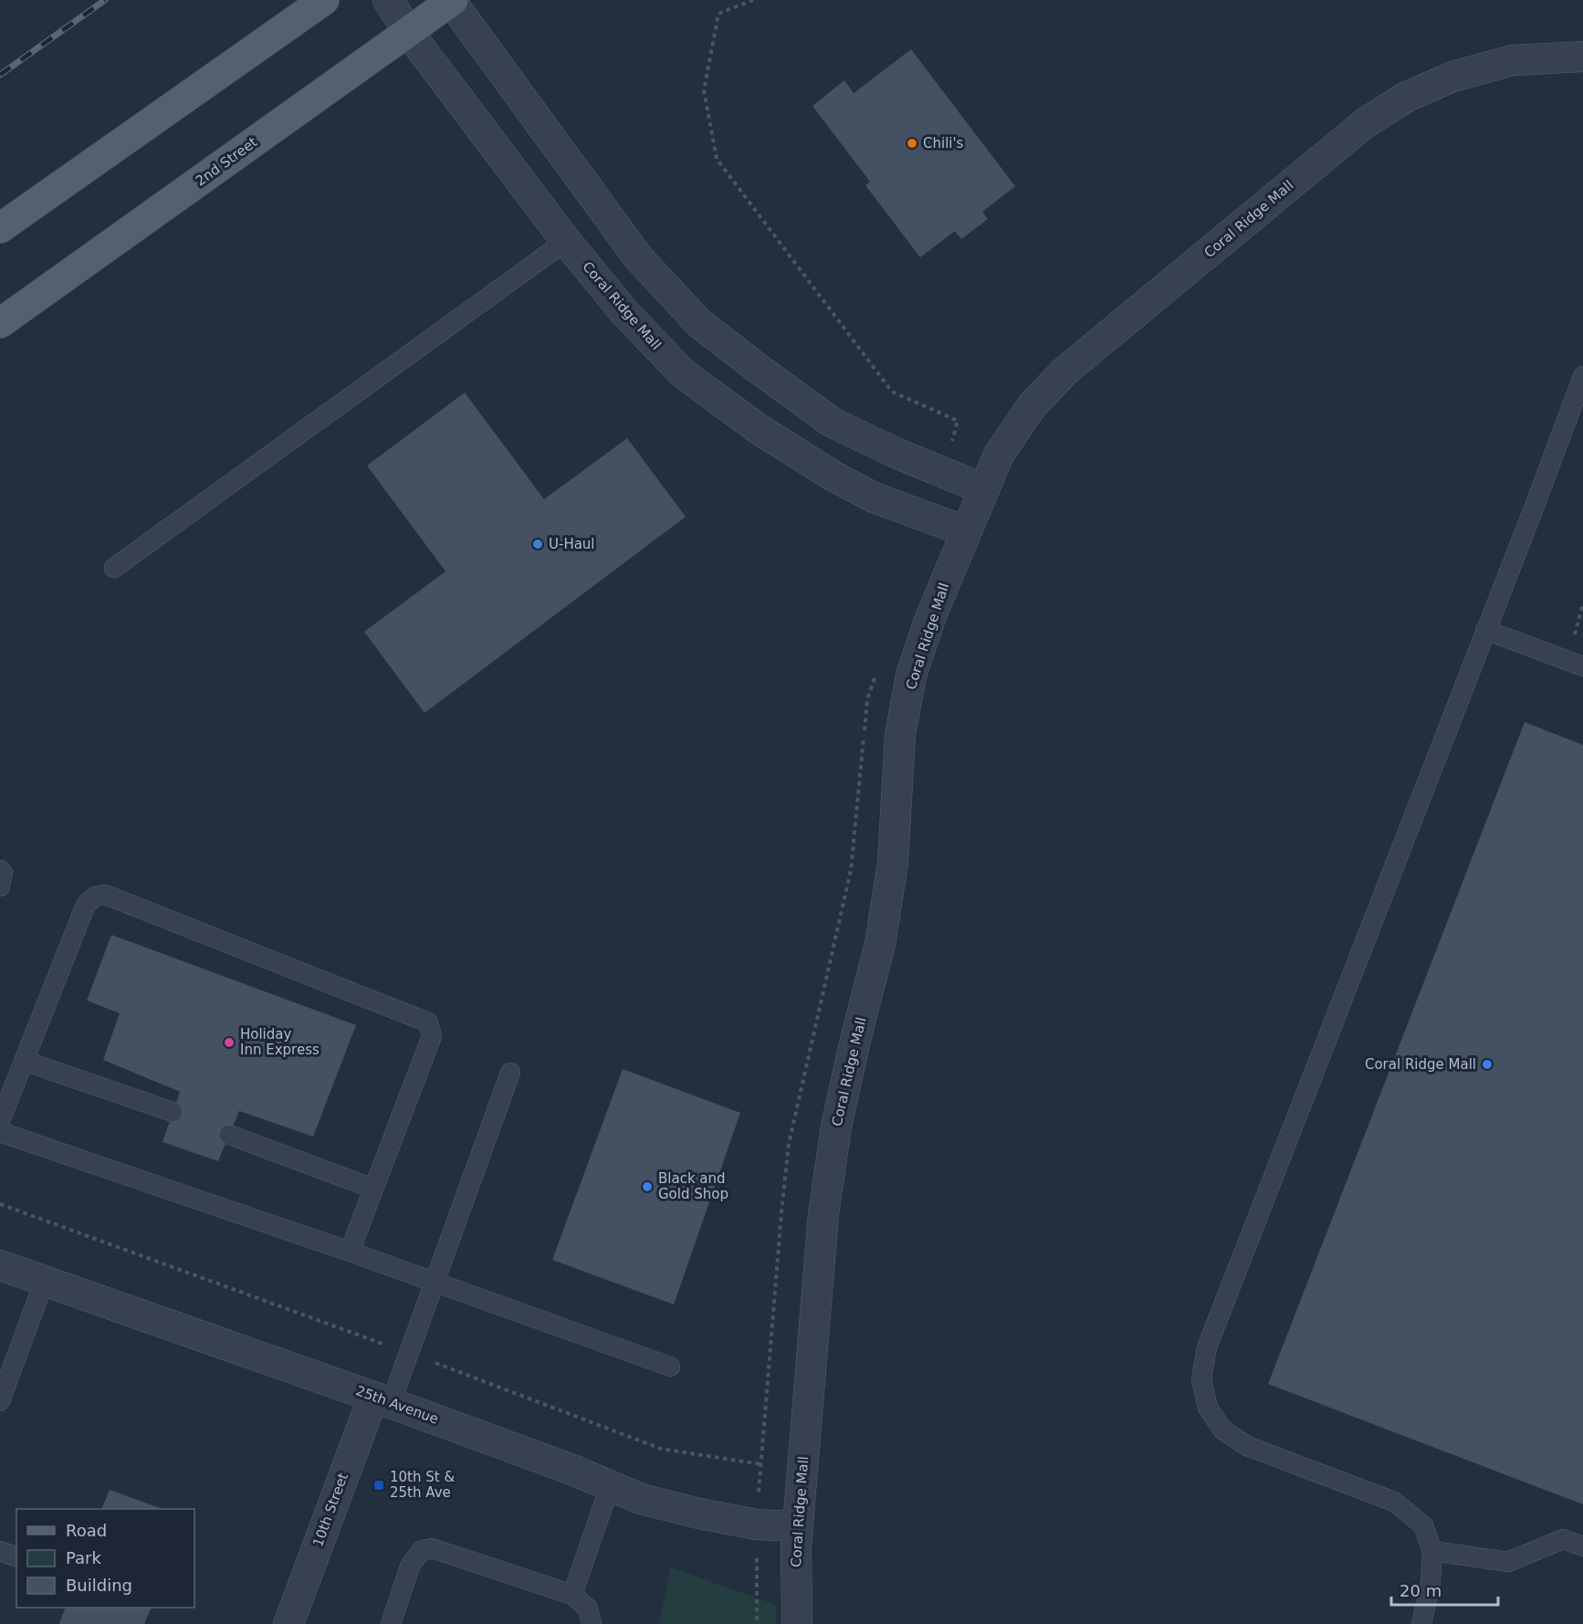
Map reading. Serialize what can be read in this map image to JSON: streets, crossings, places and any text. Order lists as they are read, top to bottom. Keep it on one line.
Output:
{"streets":{"main road":["2nd Street"],"street":["Coral Ridge Mall","25th Avenue","10th Street"]},"crossings":[["2nd Street","Coral Ridge Mall"],["Coral Ridge Mall","25th Avenue"],["25th Avenue","10th Street"]],"places":{"other":["Chili's","U-Haul","Holiday Inn Express","Coral Ridge Mall","Black and Gold Shop"],"transit":["10th St & 25th Ave"]},"legend":["Road","Park","Building"],"scale_bar":"20 m"}
